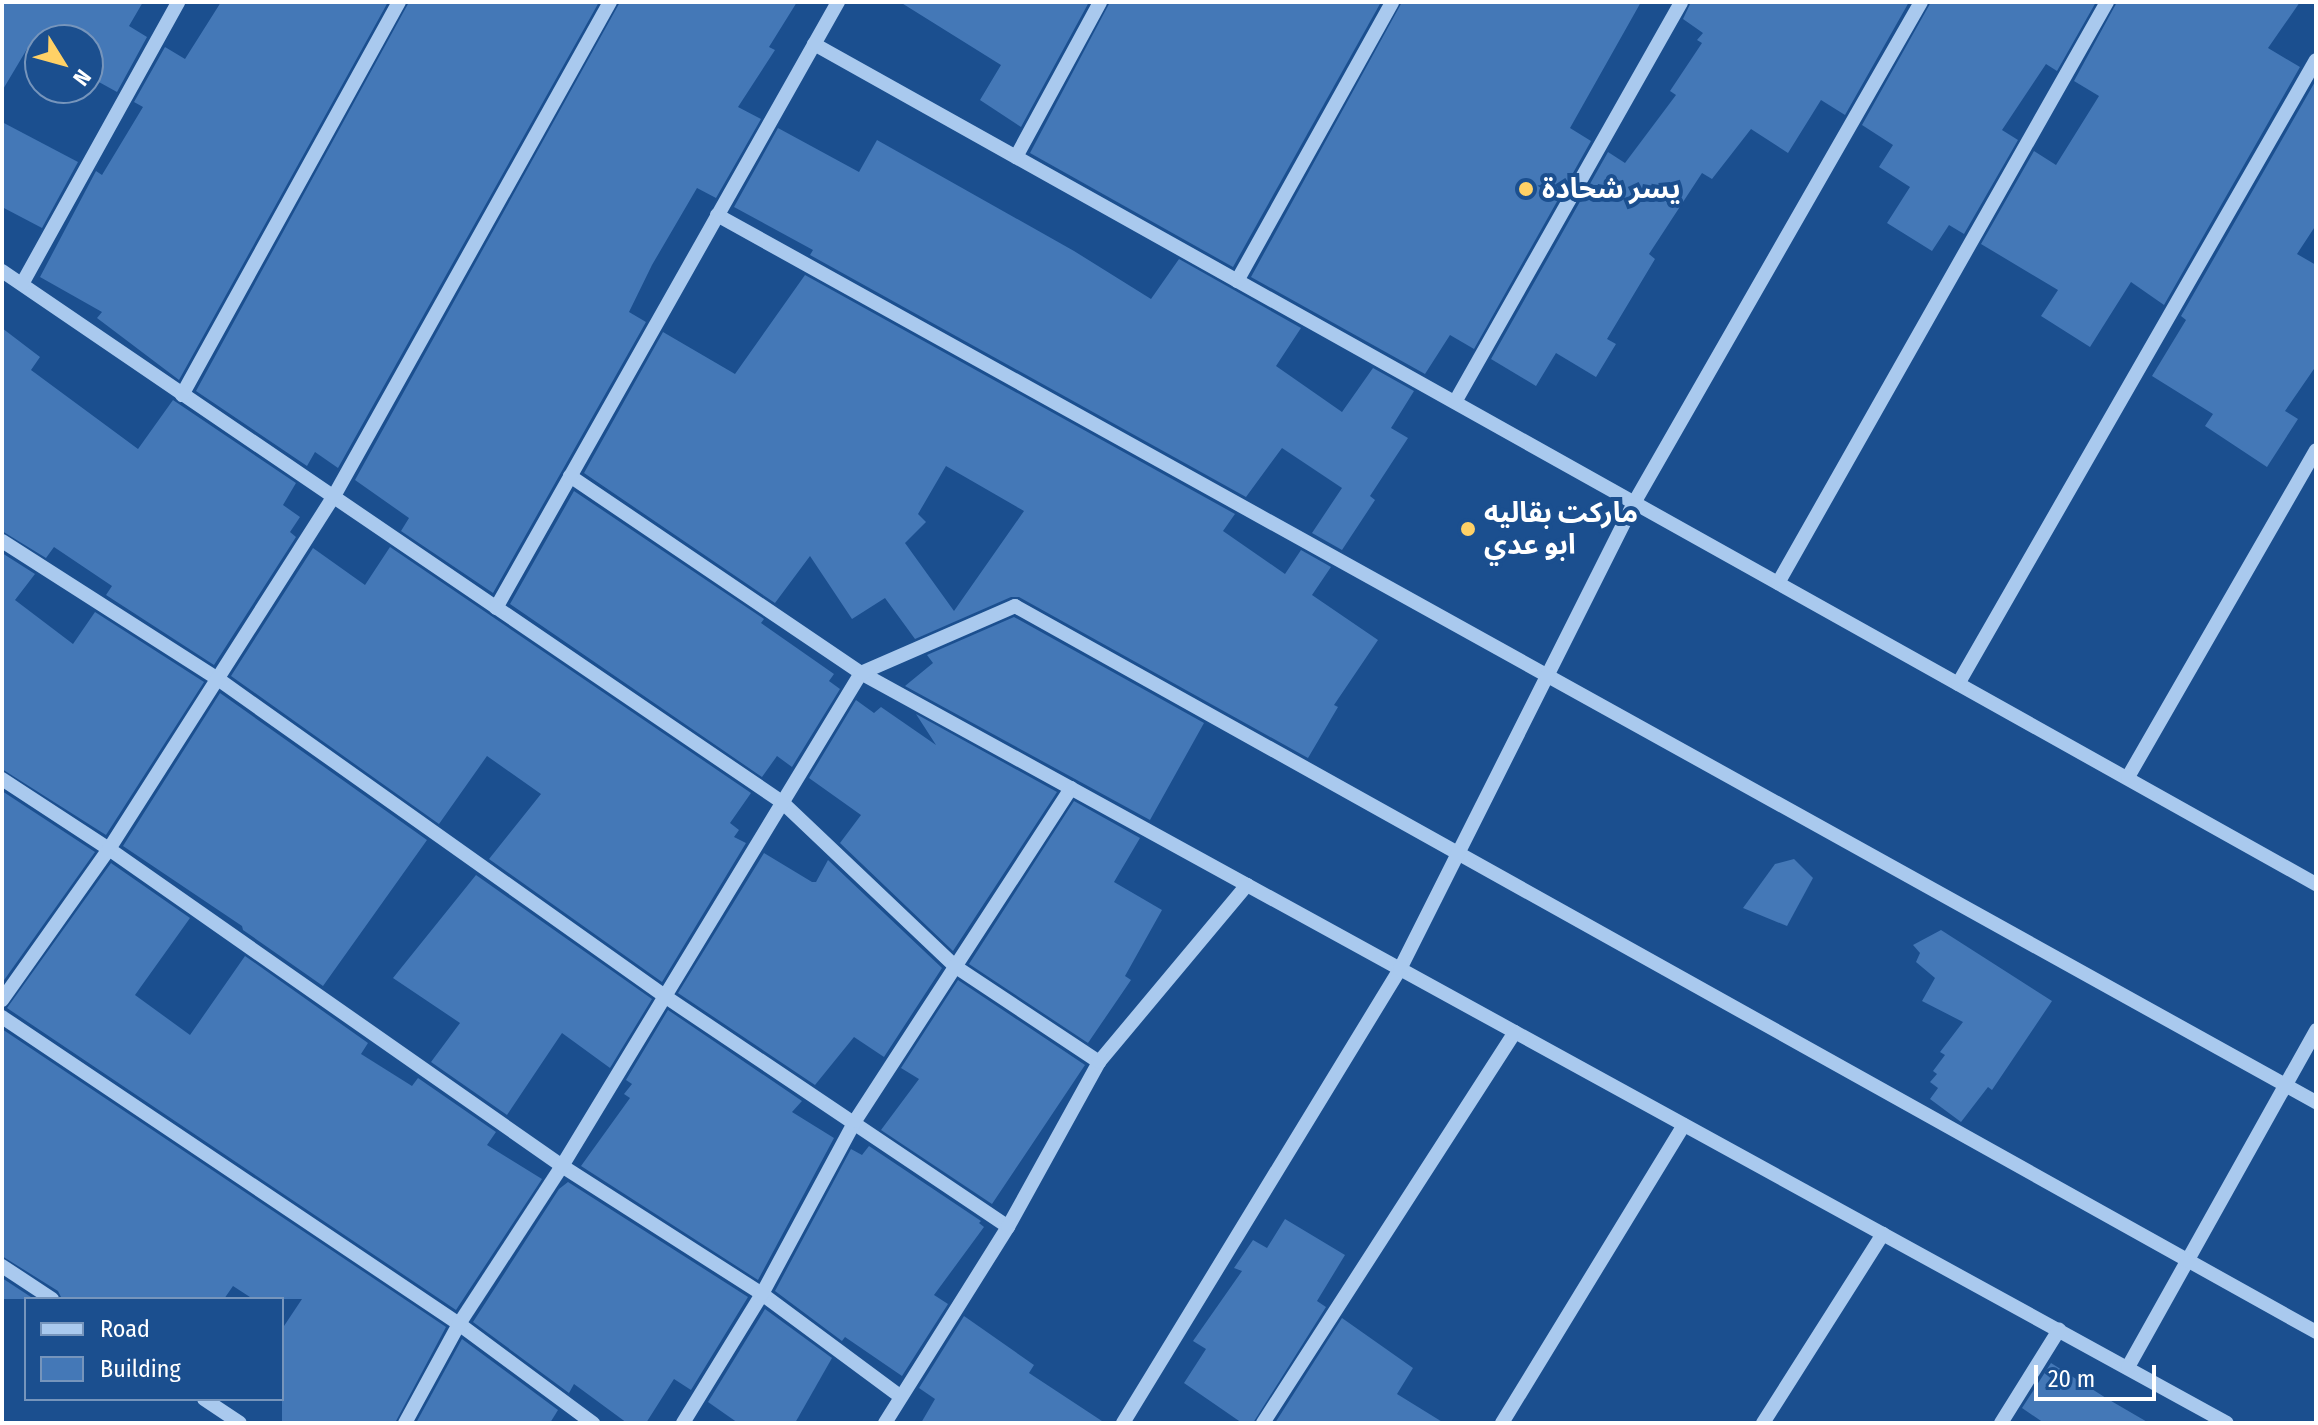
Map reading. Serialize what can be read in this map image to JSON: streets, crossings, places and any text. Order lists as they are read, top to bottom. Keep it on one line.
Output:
{"places":["يسر شحادة","ماركت بقاليه ابو عدي"],"legend":["Road","Building"],"scale_bar":"20 m","north":"bottom right"}
